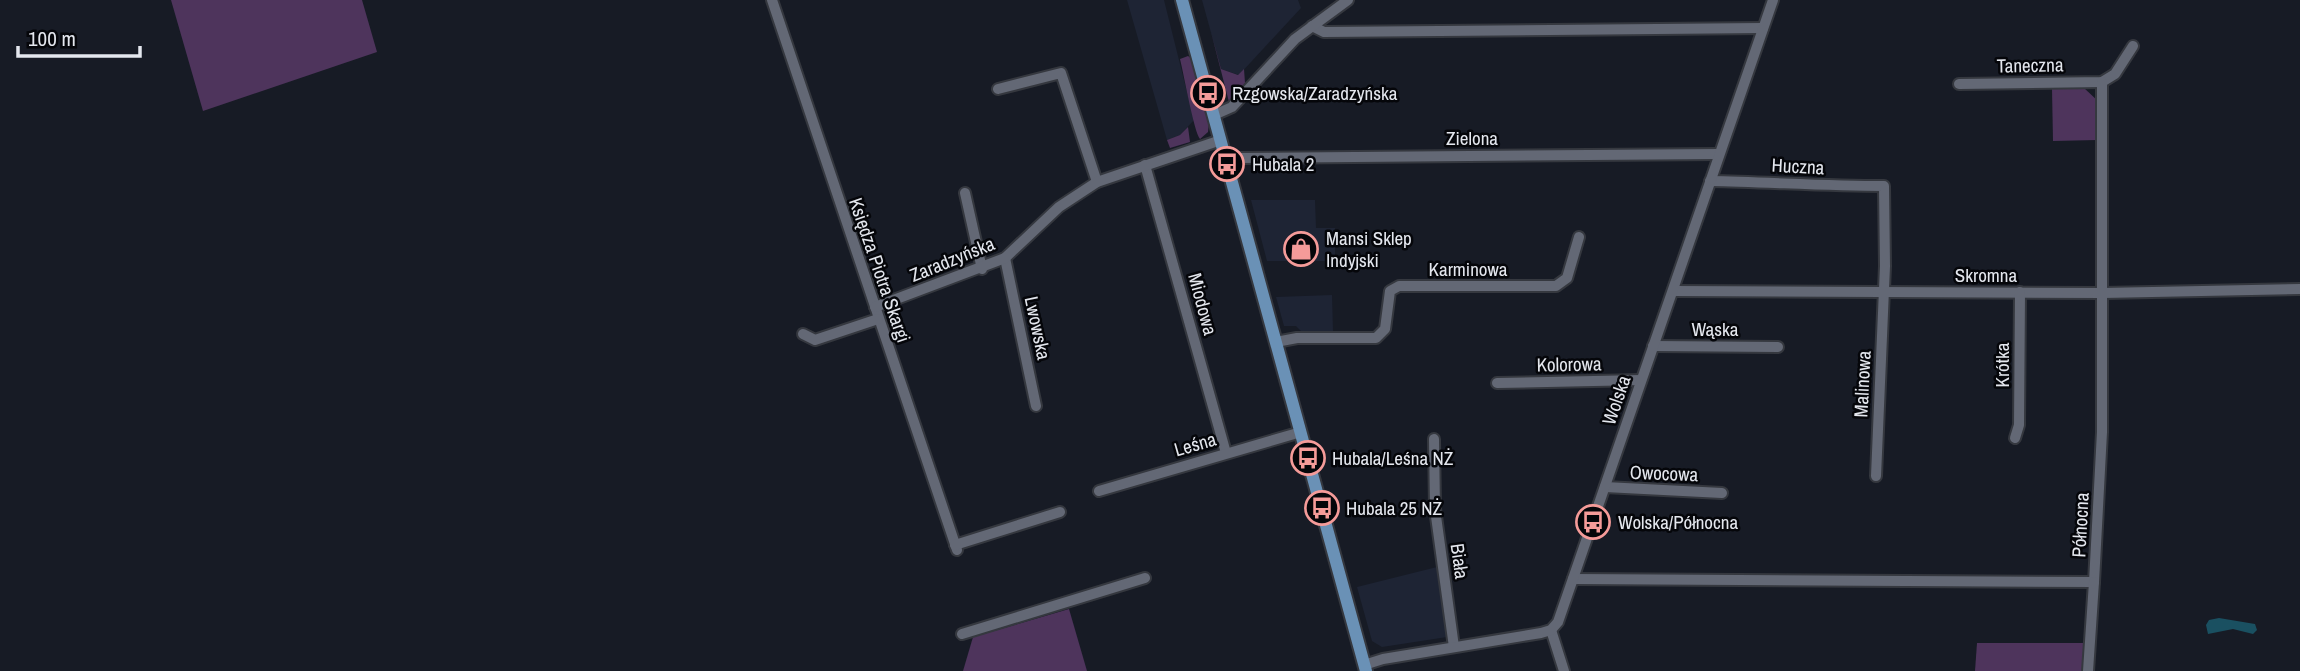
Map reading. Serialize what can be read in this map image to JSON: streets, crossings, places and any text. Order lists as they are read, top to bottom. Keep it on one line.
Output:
{"streets":{"street":["Taneczna","Zielona","Huczna","Zaradzyńska","Karminowa","Księdza Piotra Skargi","Skromna","Miodowa","Lwowska","Wąska","Kolorowa","Krótka","Malinowa","Wolska","Leśna","Owocowa","Północna","Biała"]},"crossings":[["Taneczna","Północna"],["Zielona","Wolska"],["Huczna","Malinowa"],["Huczna","Wolska"],["Zaradzyńska","Księdza Piotra Skargi"],["Zaradzyńska","Miodowa"],["Zaradzyńska","Lwowska"],["Skromna","Krótka"],["Skromna","Malinowa"],["Skromna","Wolska"],["Skromna","Północna"],["Miodowa","Leśna"],["Wąska","Wolska"],["Kolorowa","Wolska"],["Wolska","Owocowa"],["Wolska","Północna"]],"places":{"bus stop":["Rzgowska/Zaradzyńska","Hubala 2","Hubala/Leśna NŻ","Hubala 25 NŻ","Wolska/Północna"],"shop":["Mansi Sklep Indyjski"]},"scale_bar":"100 m"}
